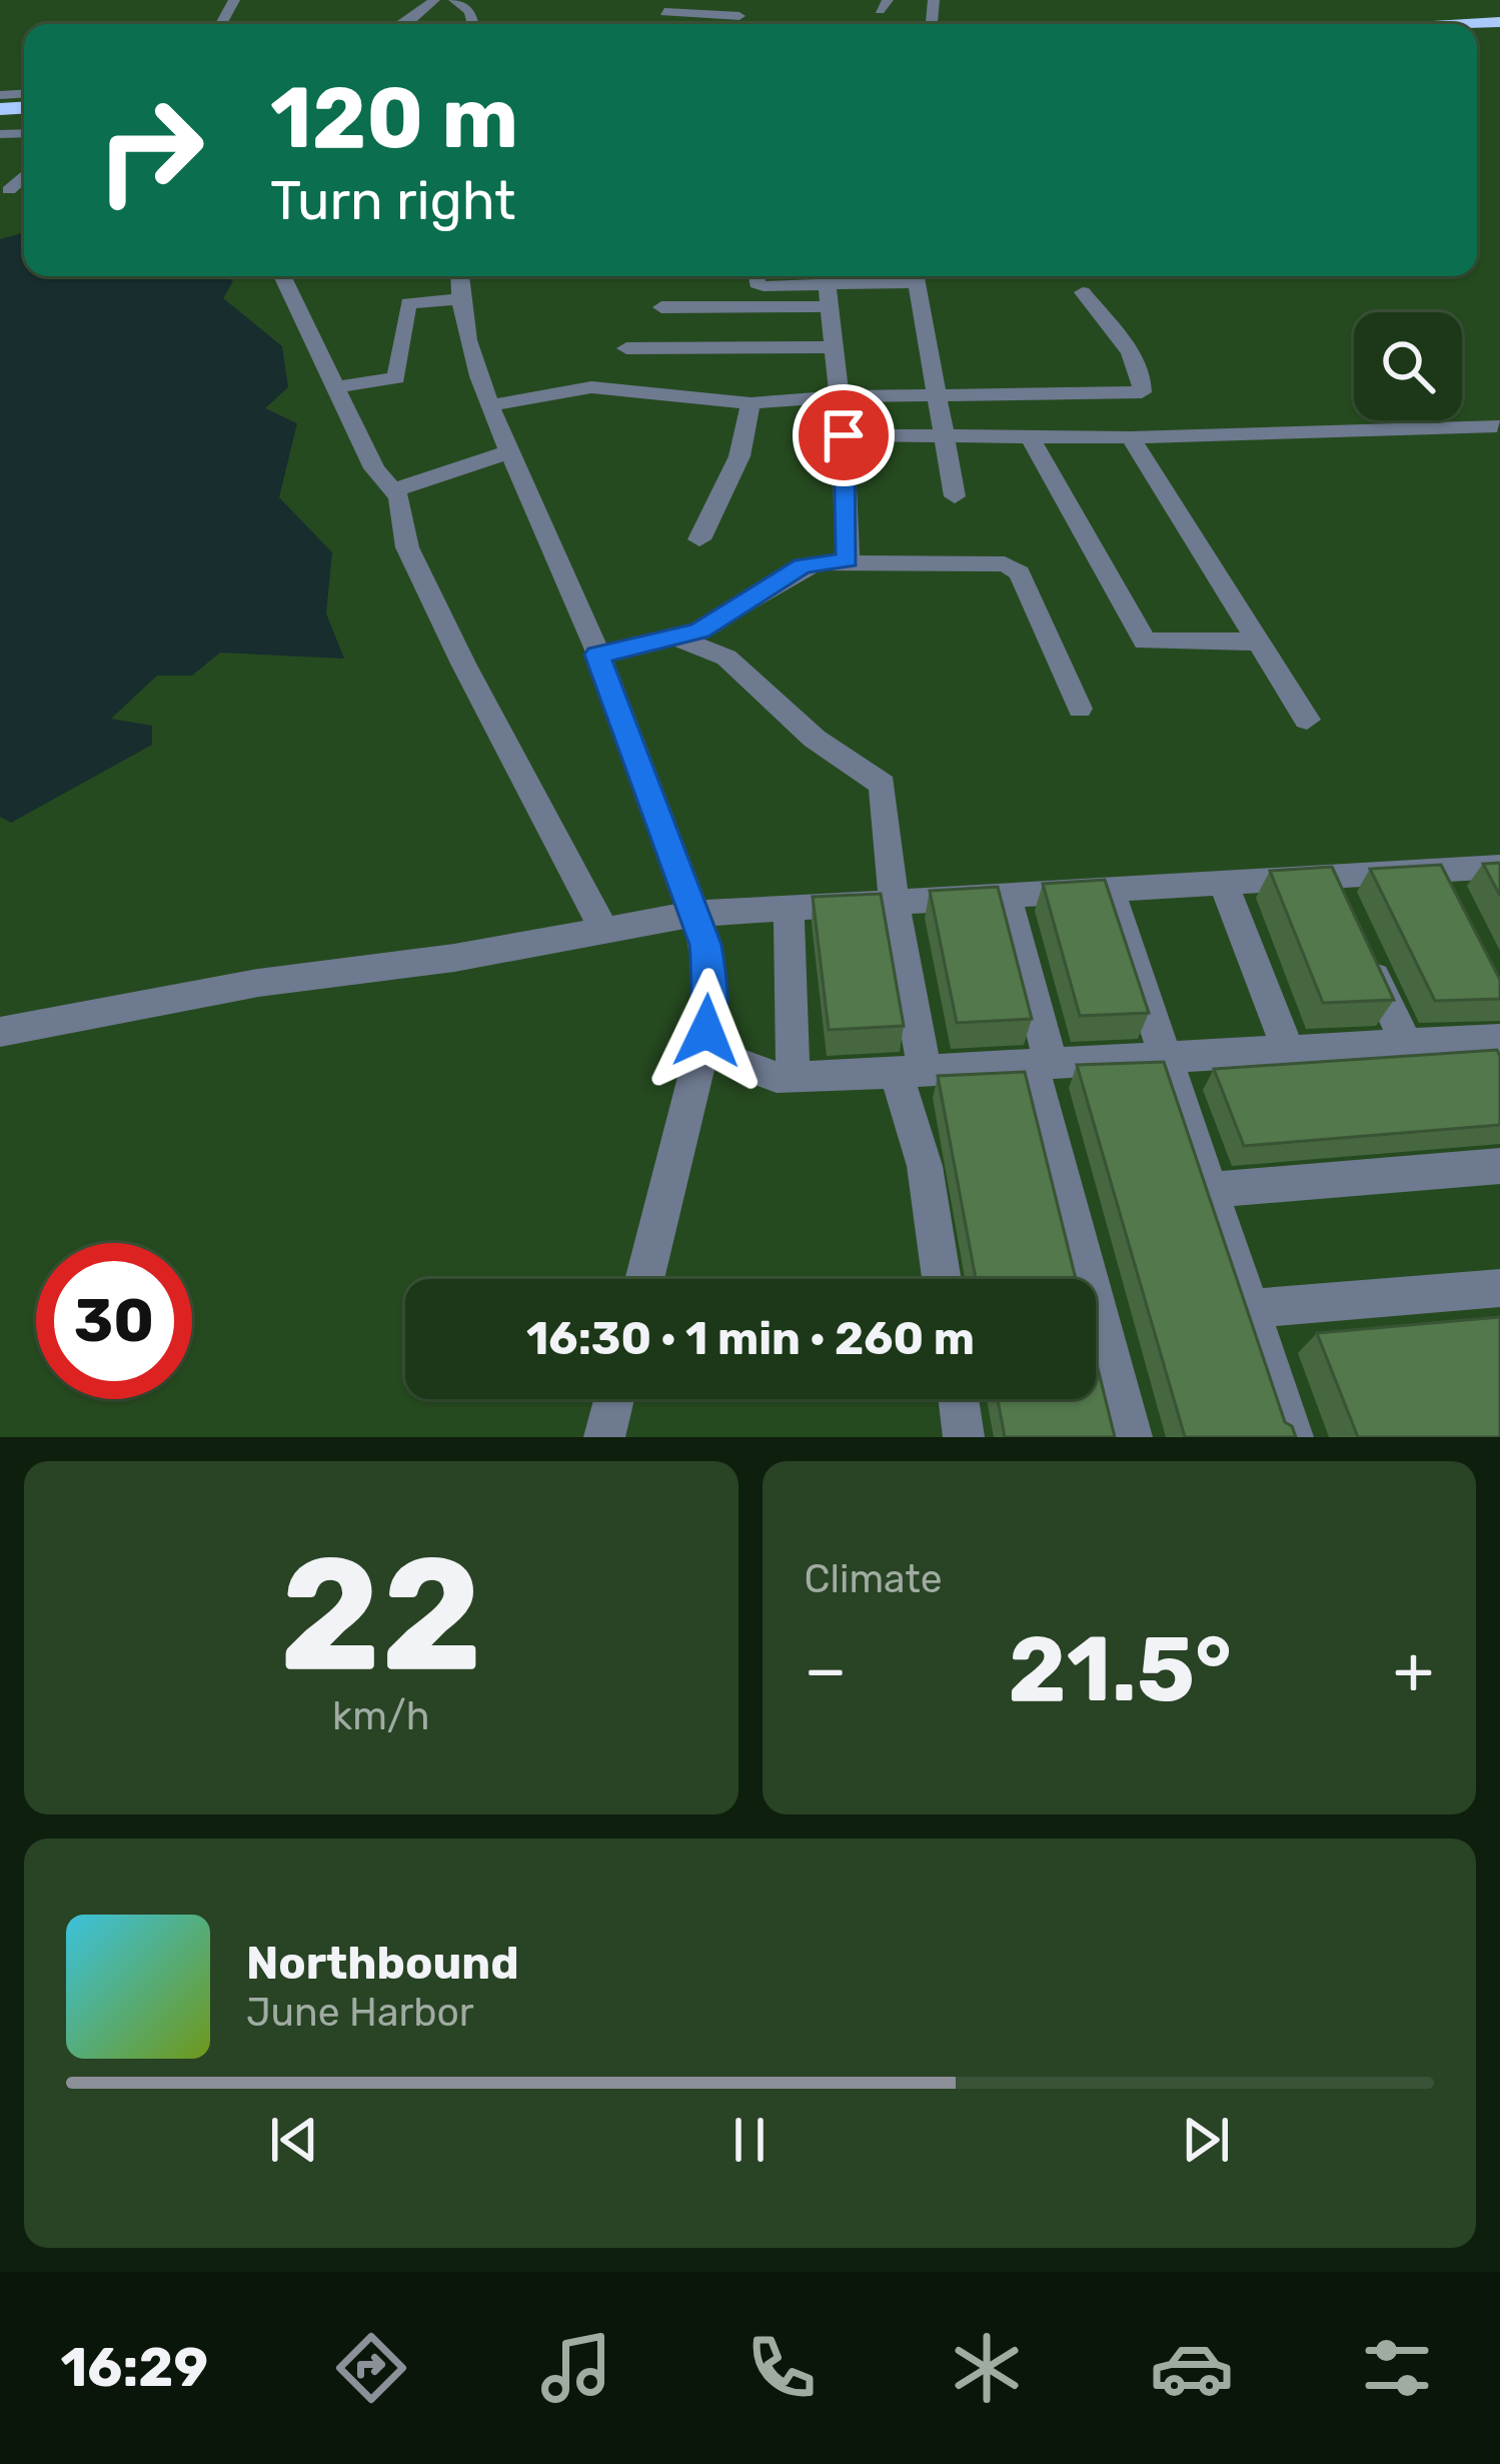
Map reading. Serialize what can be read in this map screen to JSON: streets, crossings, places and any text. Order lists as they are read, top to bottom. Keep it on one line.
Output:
{"page":{"turn":["120 m","Turn right"],"limit":"30","trip":"16:30 · 1 min · 260 m","tile":[["22","km/h"],"Climate"],"heat":["−","21.5°","+"],"song":["Northbound","June Harbor"],"tabs":"16:29"}}
